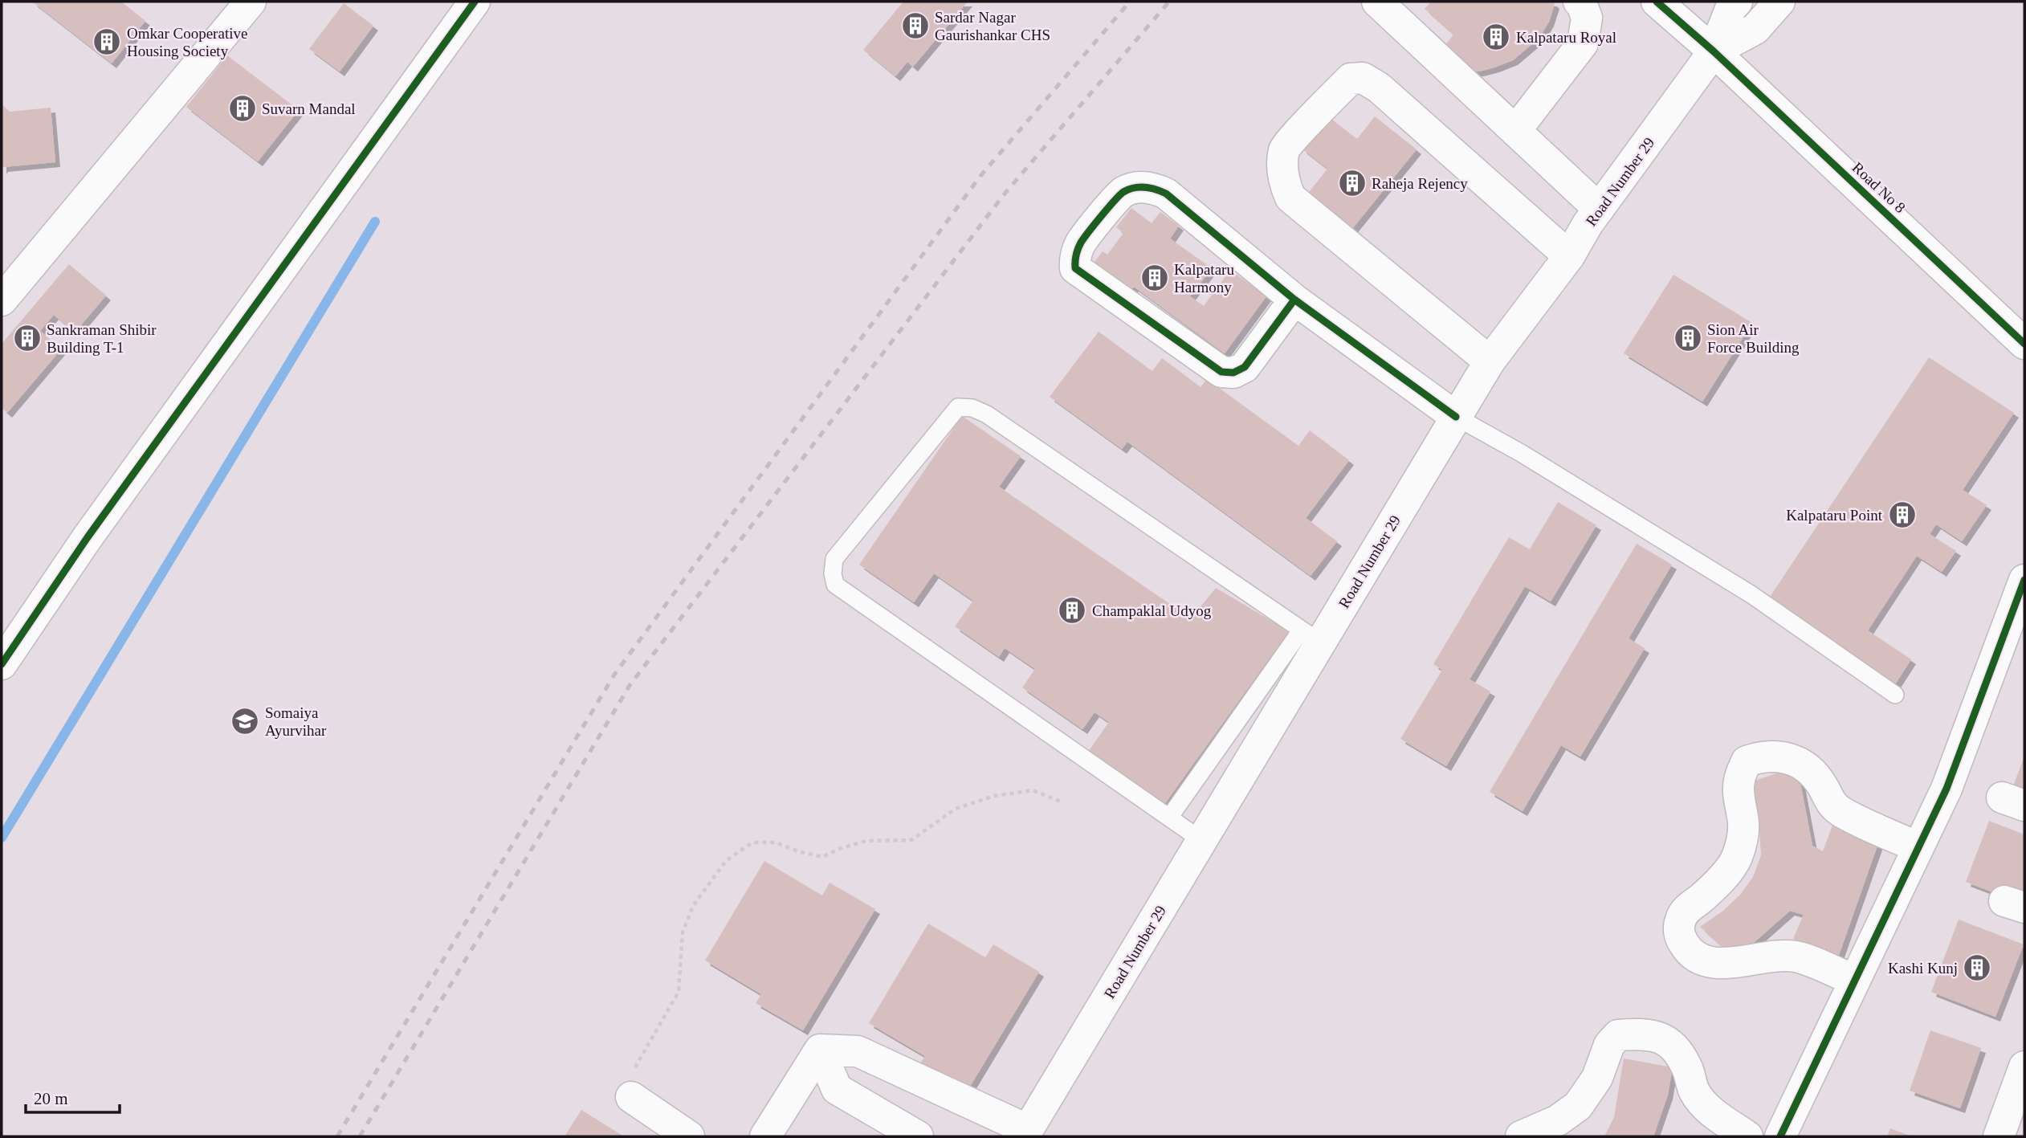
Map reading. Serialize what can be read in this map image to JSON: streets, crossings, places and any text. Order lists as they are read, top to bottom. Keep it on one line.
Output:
{"streets":{"street":["Road Number 29","Road No 8"]},"crossings":[["Road Number 29","Road No 8"]],"places":{"building":["Sardar Nagar Gaurishankar CHS","Kalpataru Royal","Omkar Cooperative Housing Society","Suvarn Mandal","Raheja Rejency","Kalpataru Harmony","Sankraman Shibir Building T-1","Sion Air Force Building","Kalpataru Point","Champaklal Udyog","Kashi Kunj"],"school or university":["Somaiya Ayurvihar"]},"scale_bar":"20 m"}
